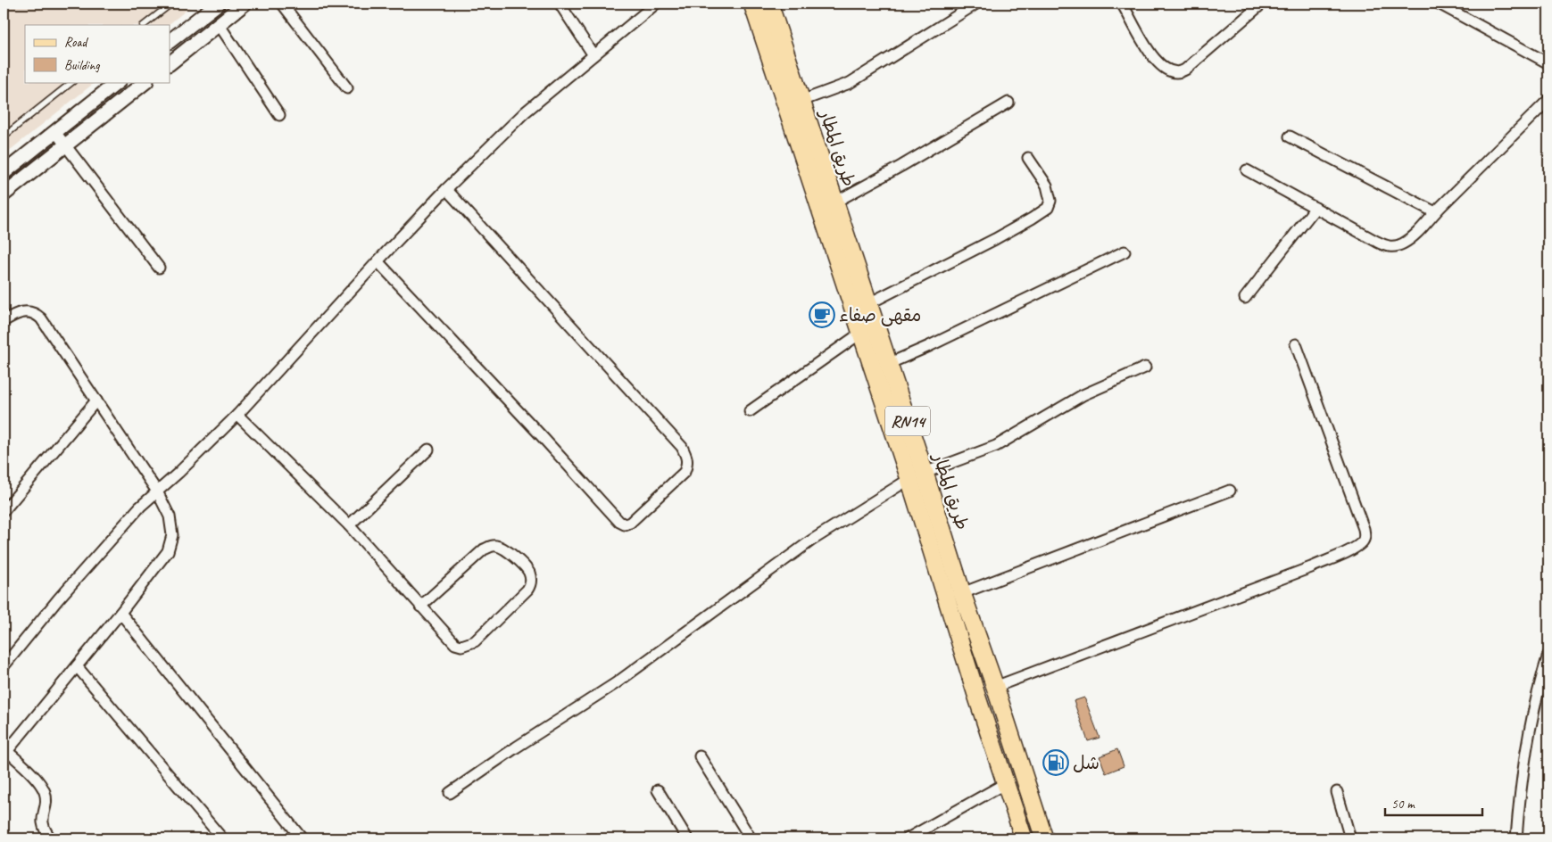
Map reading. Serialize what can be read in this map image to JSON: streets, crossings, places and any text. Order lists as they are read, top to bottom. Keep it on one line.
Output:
{"streets":{"main road":["طريق المطار","RN14"]},"places":{"cafe":["مقهى صفاء"],"fuel station":["شل"]},"legend":["Road","Building"],"scale_bar":"50 m"}
